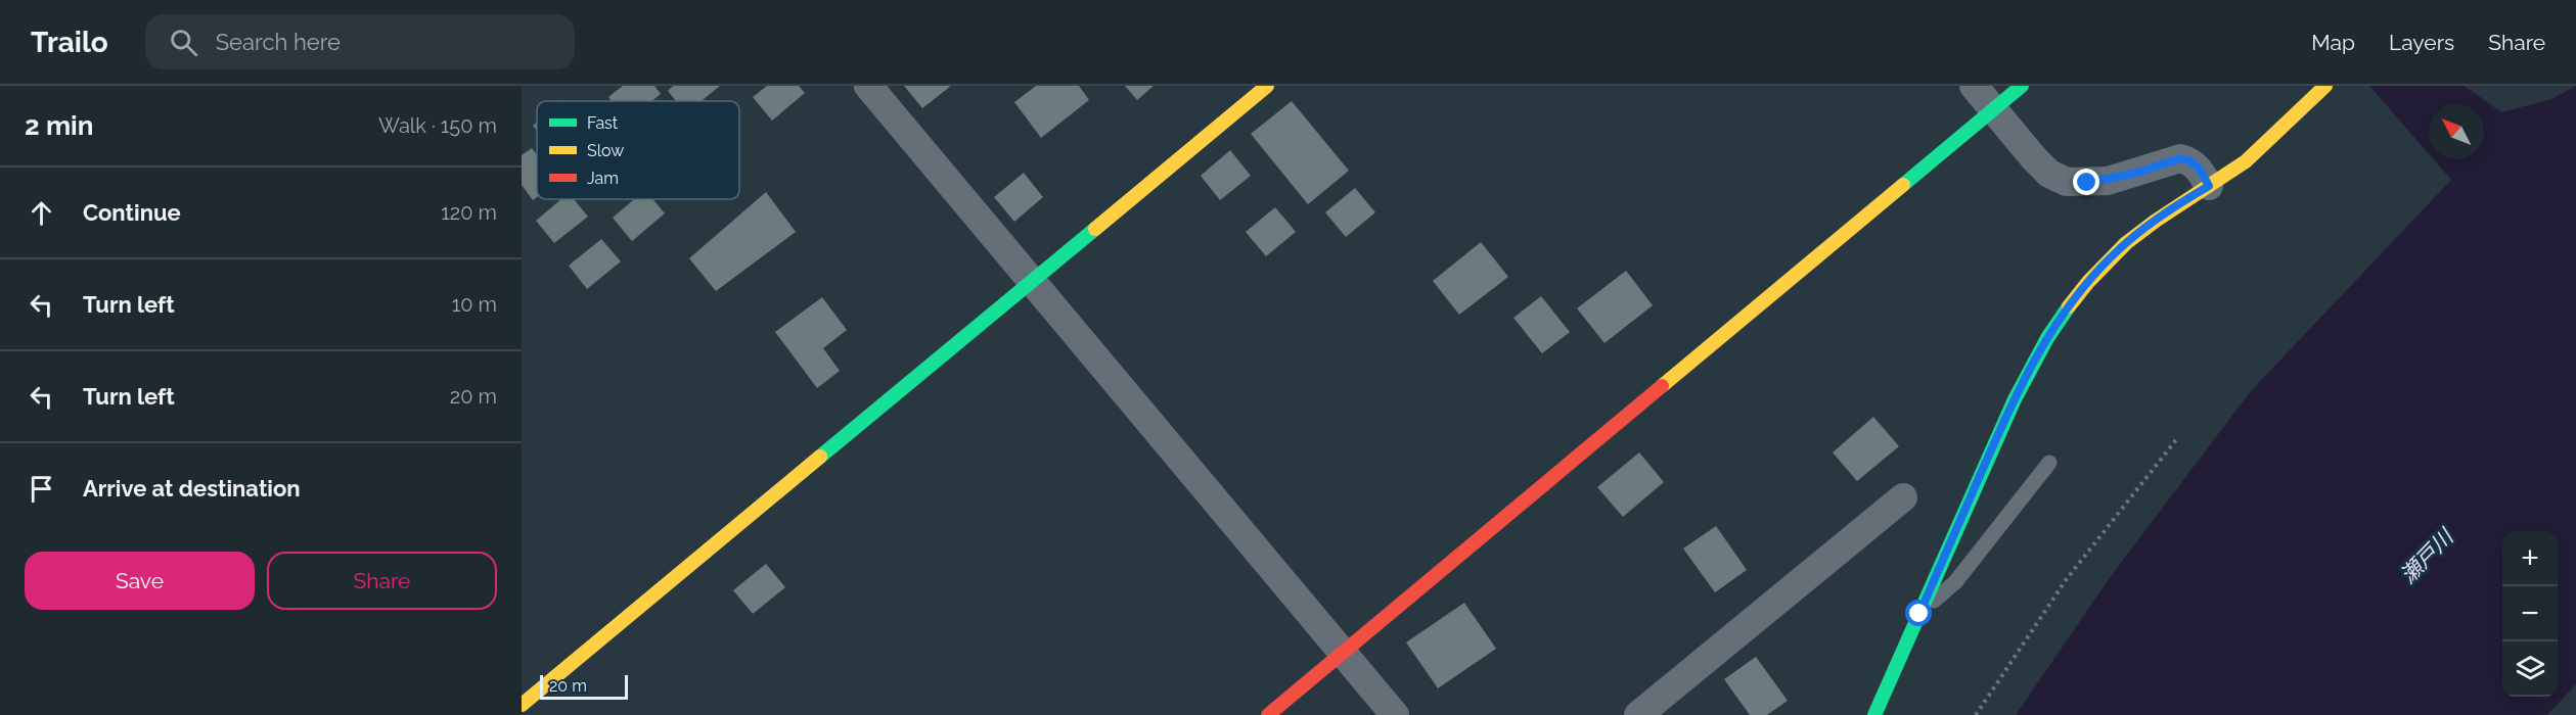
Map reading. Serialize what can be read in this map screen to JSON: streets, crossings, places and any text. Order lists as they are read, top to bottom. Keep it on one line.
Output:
{"water":["瀬戸川"],"legend":["Fast","Slow","Jam"],"scale_bar":"20 m","north":"top left","page":{"header":"Trailo","search":"Search here","nav":["Map","Layers","Share"],"heading":["2 min","Walk · 150 m"],"list":[["Continue","120 m"],["Turn left","10 m"],["Turn left","20 m"],"Arrive at destination"],"map_buttons":["+","−"],"buttons":["Save","Share"],"scale":"20 m"}}
